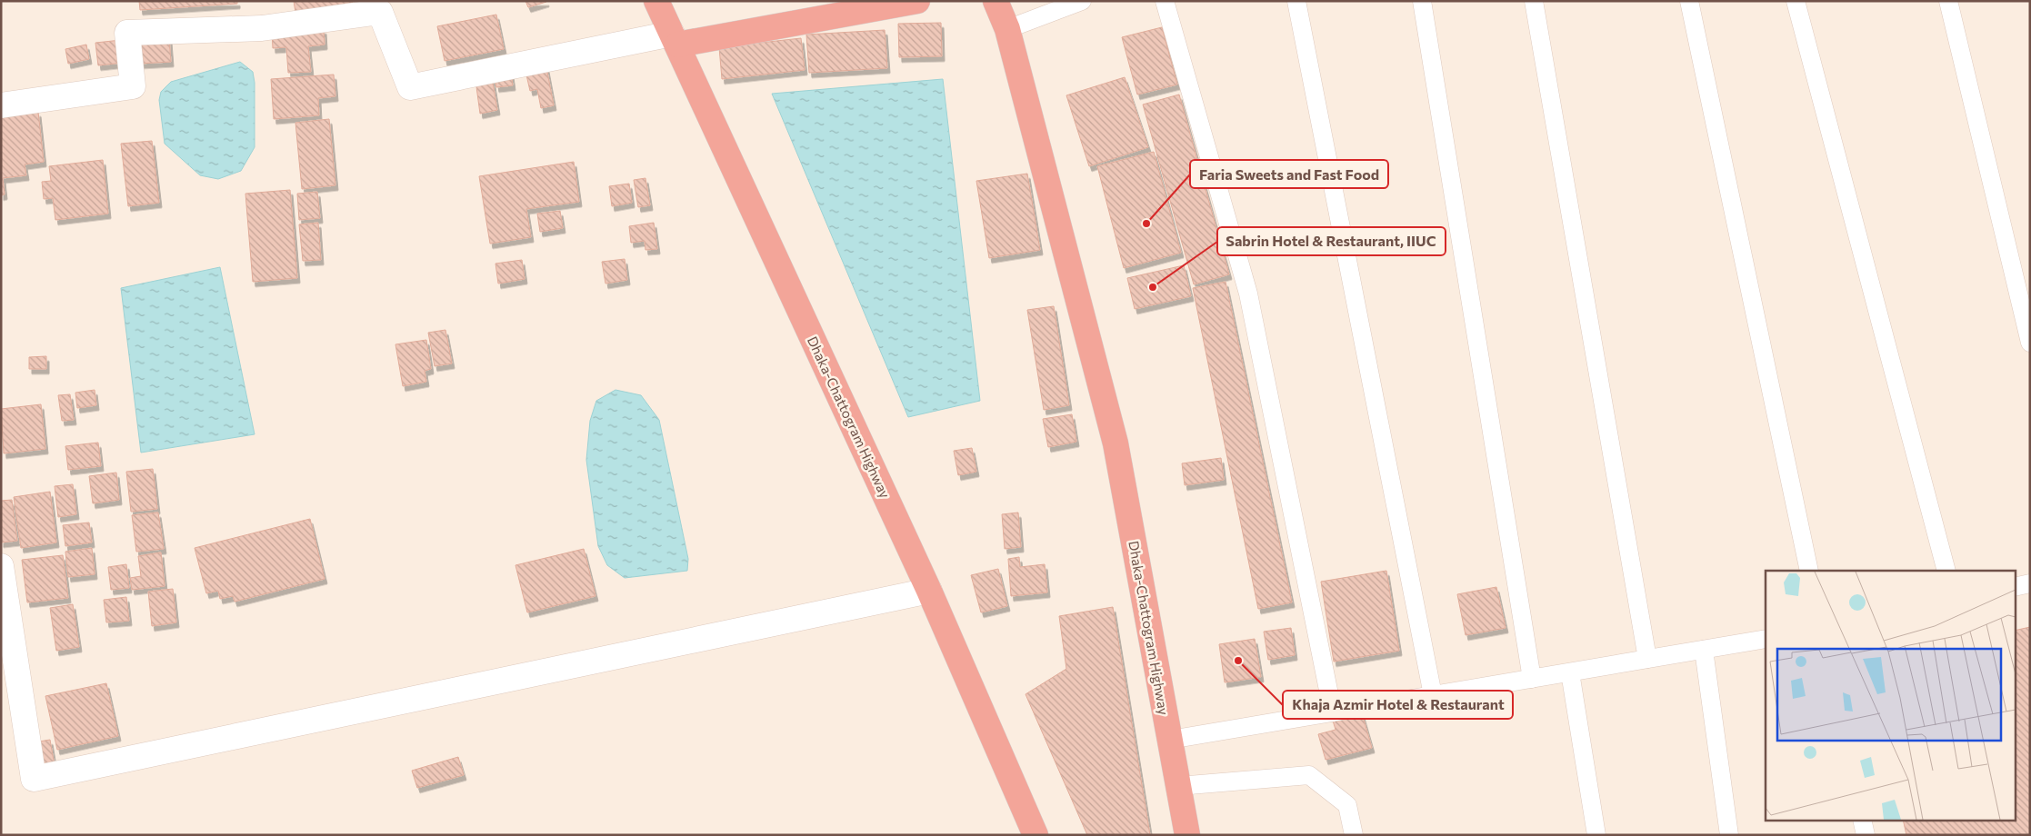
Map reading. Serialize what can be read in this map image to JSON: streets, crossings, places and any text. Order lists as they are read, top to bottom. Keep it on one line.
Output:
{"streets":{"highway":["Dhaka-Chattogram Highway"]},"places":["Faria Sweets and Fast Food","Sabrin Hotel & Restaurant, IIUC","Khaja Azmir Hotel & Restaurant"]}
